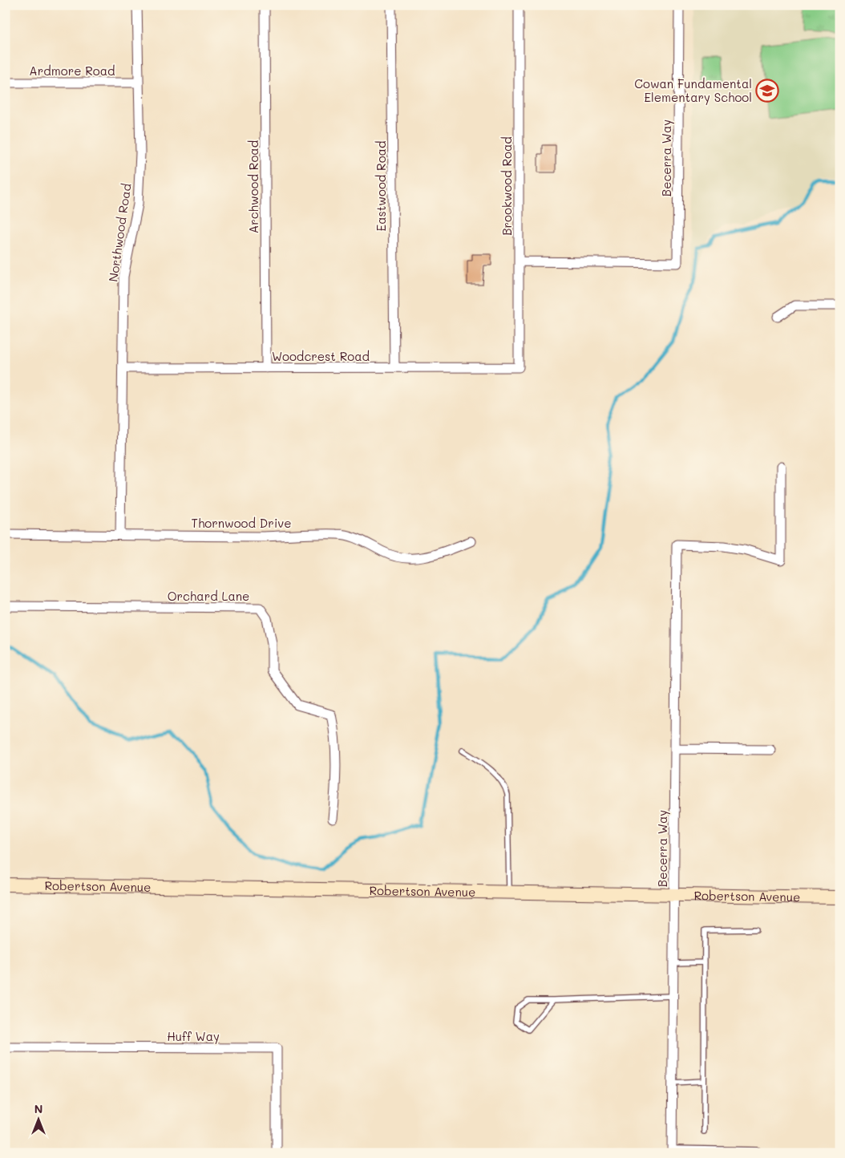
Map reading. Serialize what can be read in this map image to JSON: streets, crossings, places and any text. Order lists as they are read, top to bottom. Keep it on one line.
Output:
{"streets":{"street":["Ardmore Road","Becerra Way","Eastwood Road","Brookwood Road","Archwood Road","Northwood Road","Woodcrest Road","Thornwood Drive","Orchard Lane","Robertson Avenue","Huff Way"]},"crossings":[["Ardmore Road","Northwood Road"],["Becerra Way","Brookwood Road"],["Becerra Way","Robertson Avenue"],["Eastwood Road","Woodcrest Road"],["Brookwood Road","Woodcrest Road"],["Archwood Road","Woodcrest Road"],["Northwood Road","Woodcrest Road"],["Northwood Road","Thornwood Drive"]],"places":{"school or university":["Cowan Fundamental Elementary School"]},"north":"top"}
